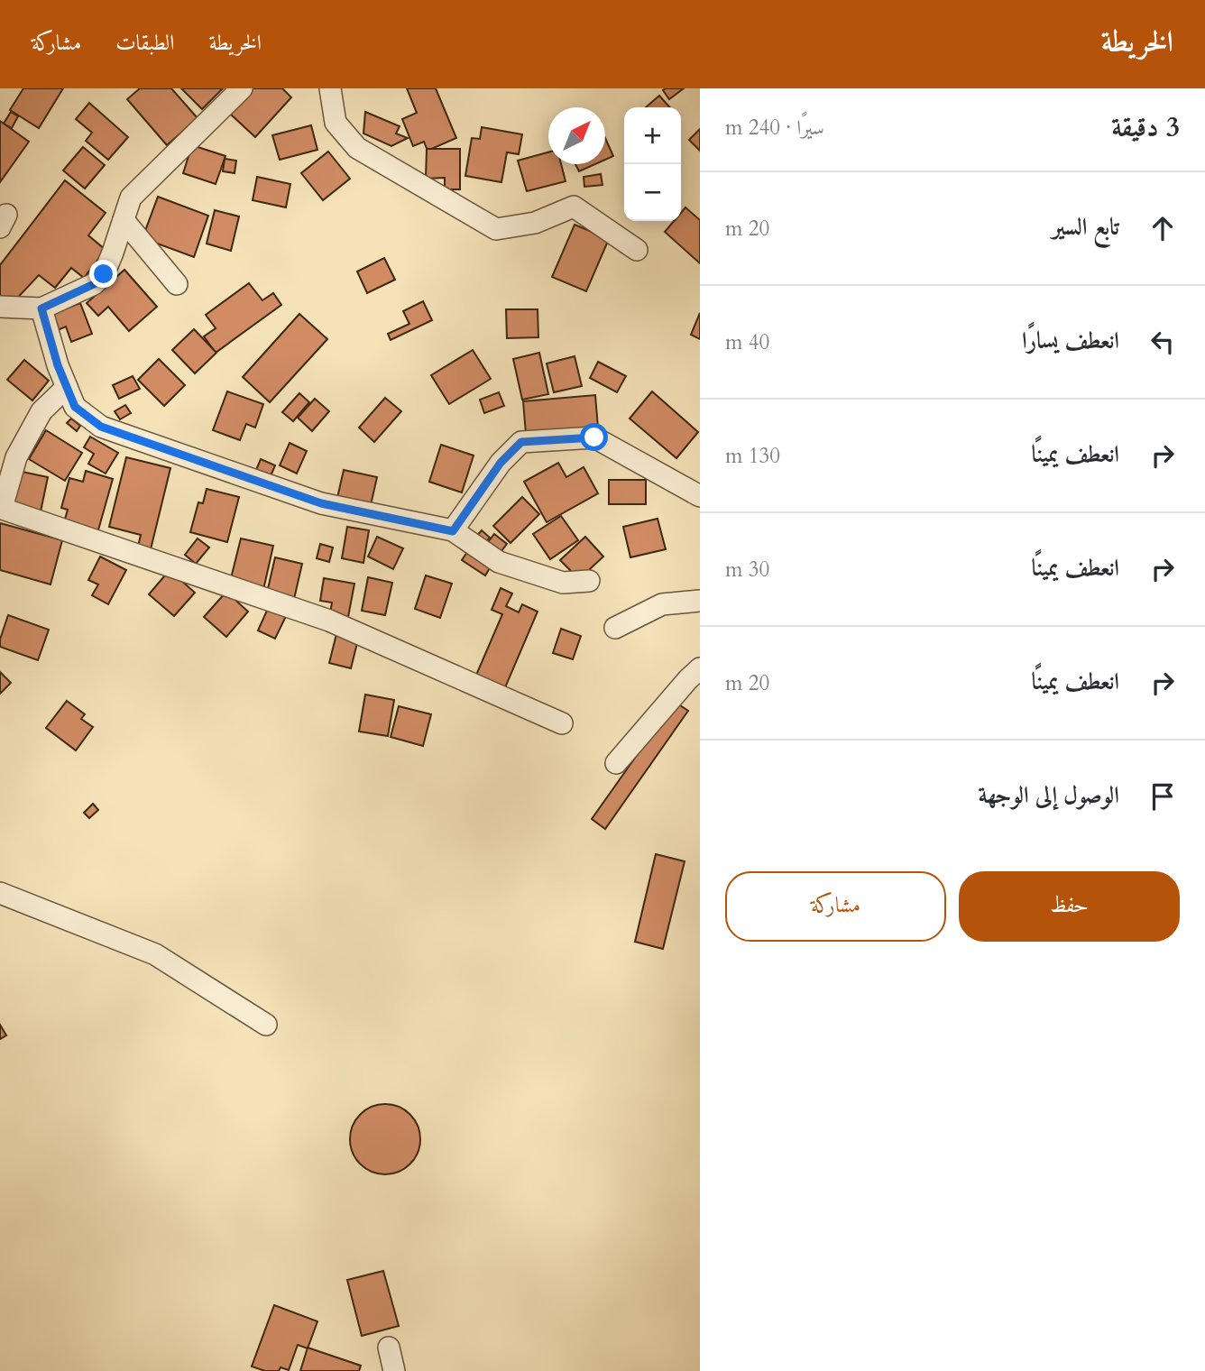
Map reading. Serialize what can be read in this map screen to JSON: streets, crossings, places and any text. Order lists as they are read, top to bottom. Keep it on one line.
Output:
{"north":"top right","page":{"header":"الخريطة","nav":["الخريطة","الطبقات","مشاركة"],"heading":["3 دقيقة","سيرًا · 240 m"],"map_buttons":["+","−"],"list":[["تابع السير","20 m"],["انعطف يسارًا","40 m"],["انعطف يمينًا","130 m"],["انعطف يمينًا","30 m"],["انعطف يمينًا","20 m"],"الوصول إلى الوجهة"],"buttons":["حفظ","مشاركة"]}}
